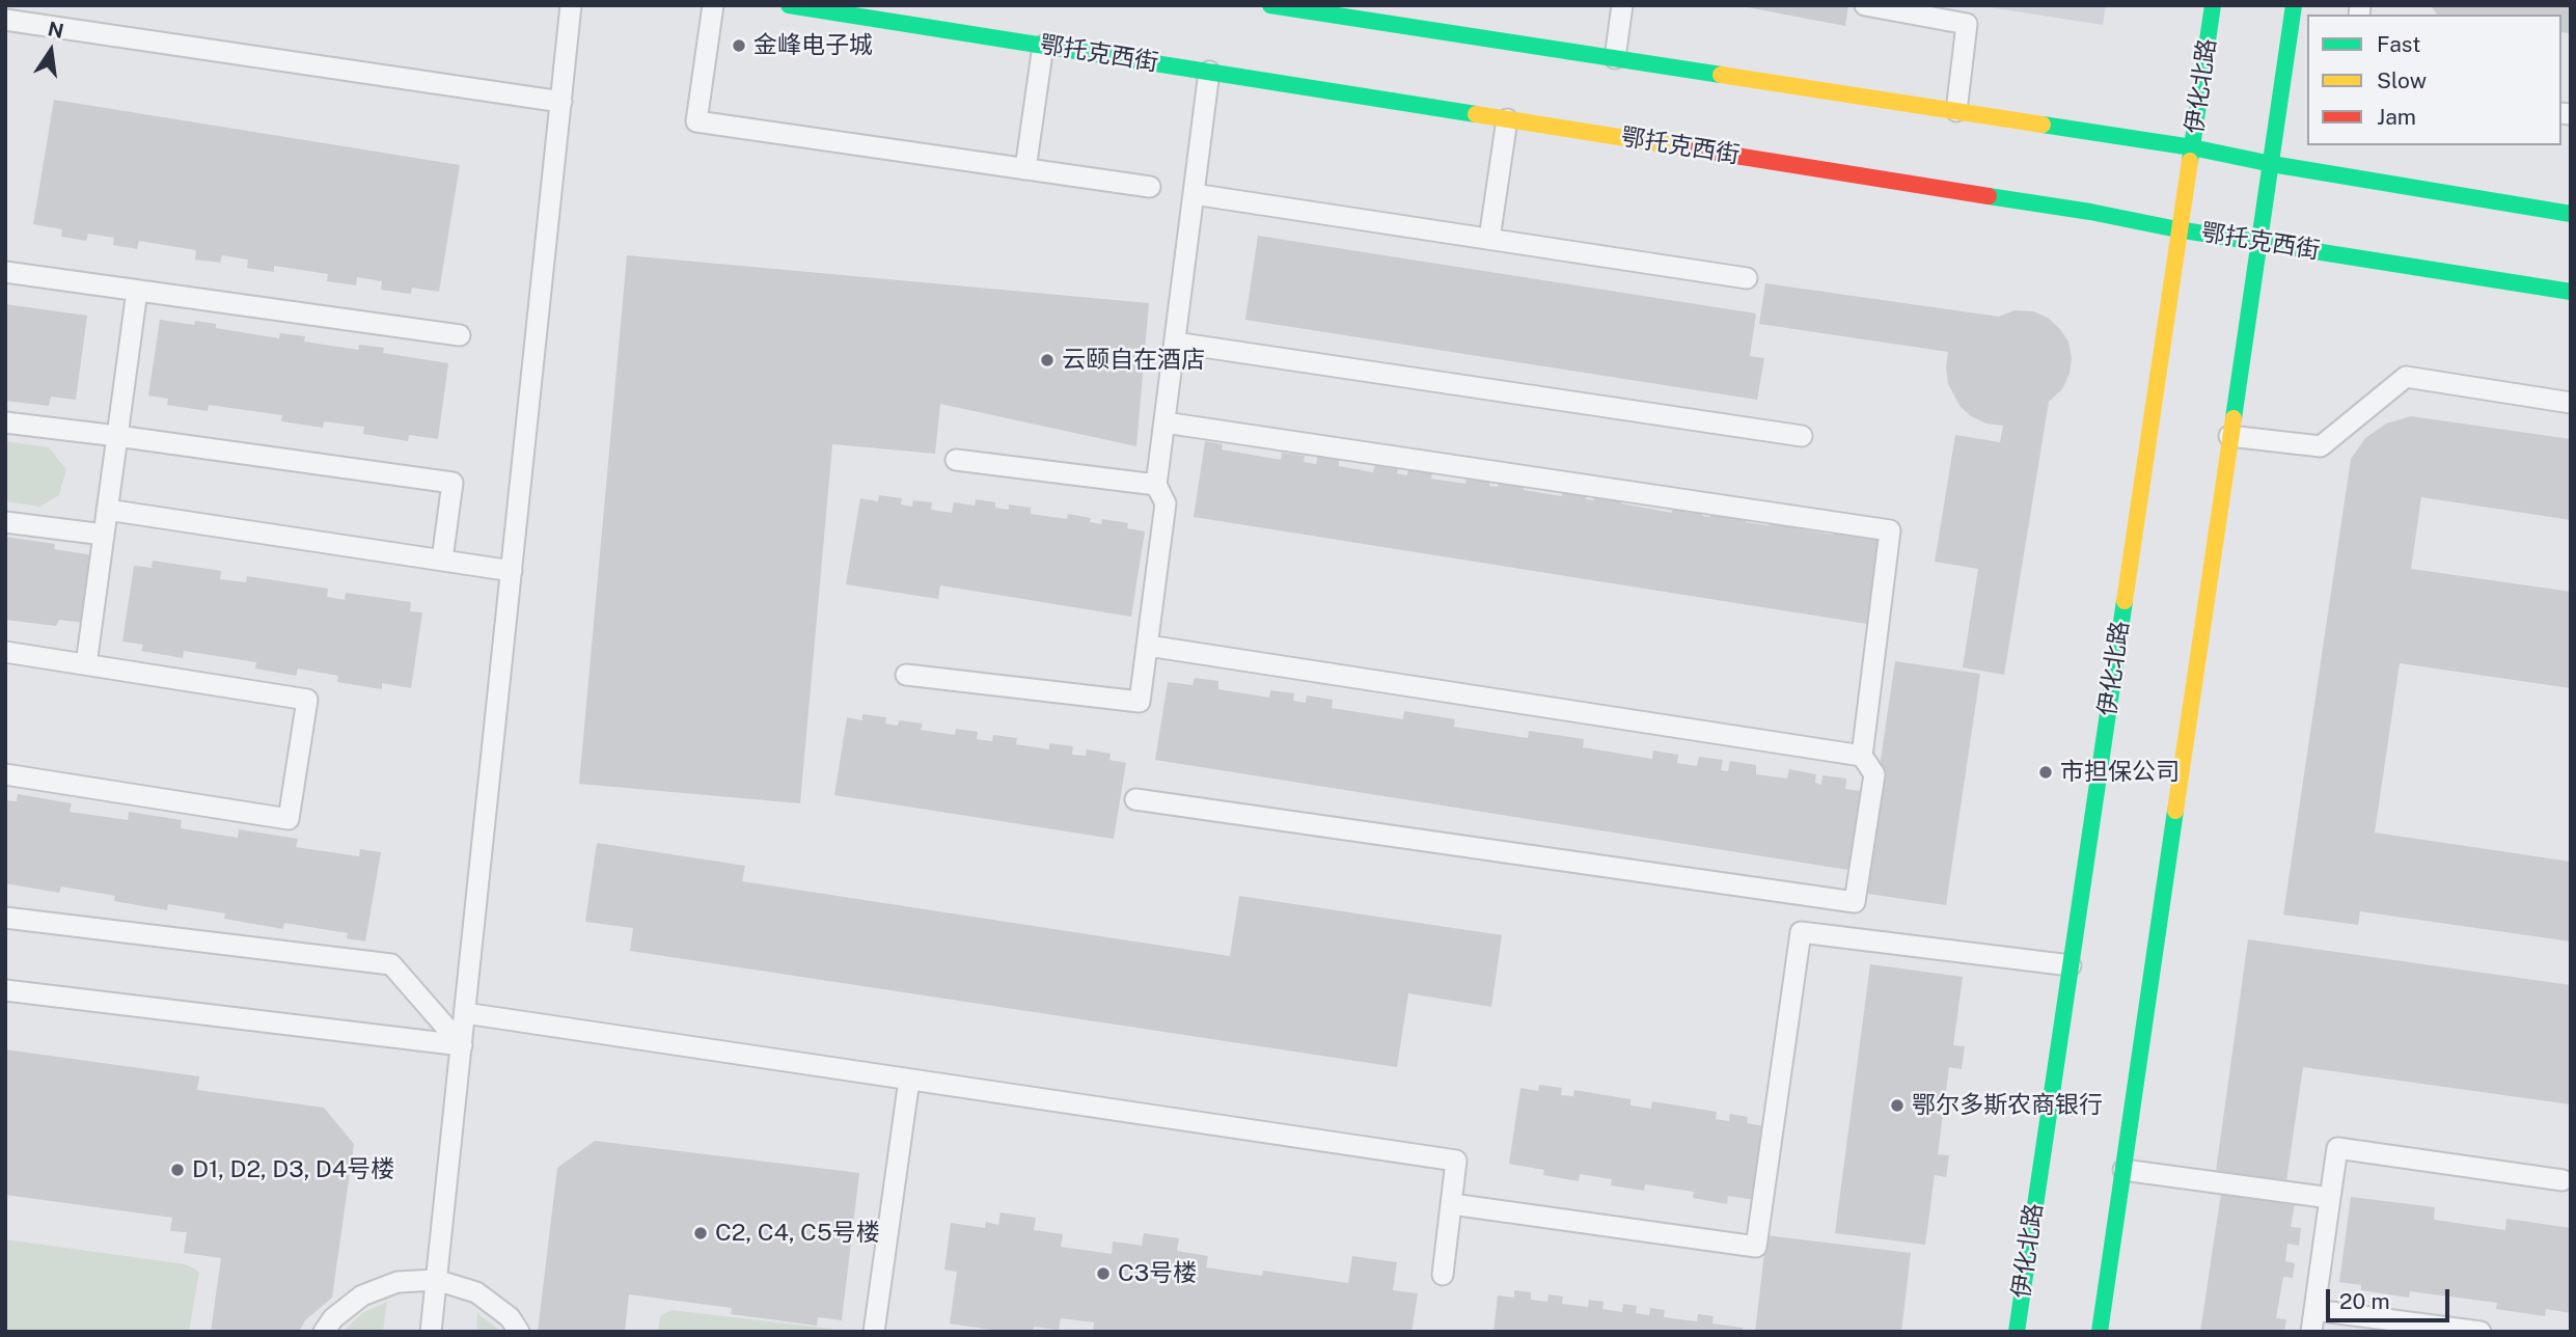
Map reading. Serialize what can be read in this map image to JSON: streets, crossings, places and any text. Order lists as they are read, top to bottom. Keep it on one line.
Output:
{"streets":{"main road":["鄂托克西街","伊化北路"]},"crossings":[["鄂托克西街","伊化北路"]],"places":["金峰电子城","云颐自在酒店","市担保公司","鄂尔多斯农商银行","D1, D2, D3, D4号楼","C2, C4, C5号楼","C3号楼"],"legend":["Fast","Slow","Jam"],"scale_bar":"20 m","north":"top"}
